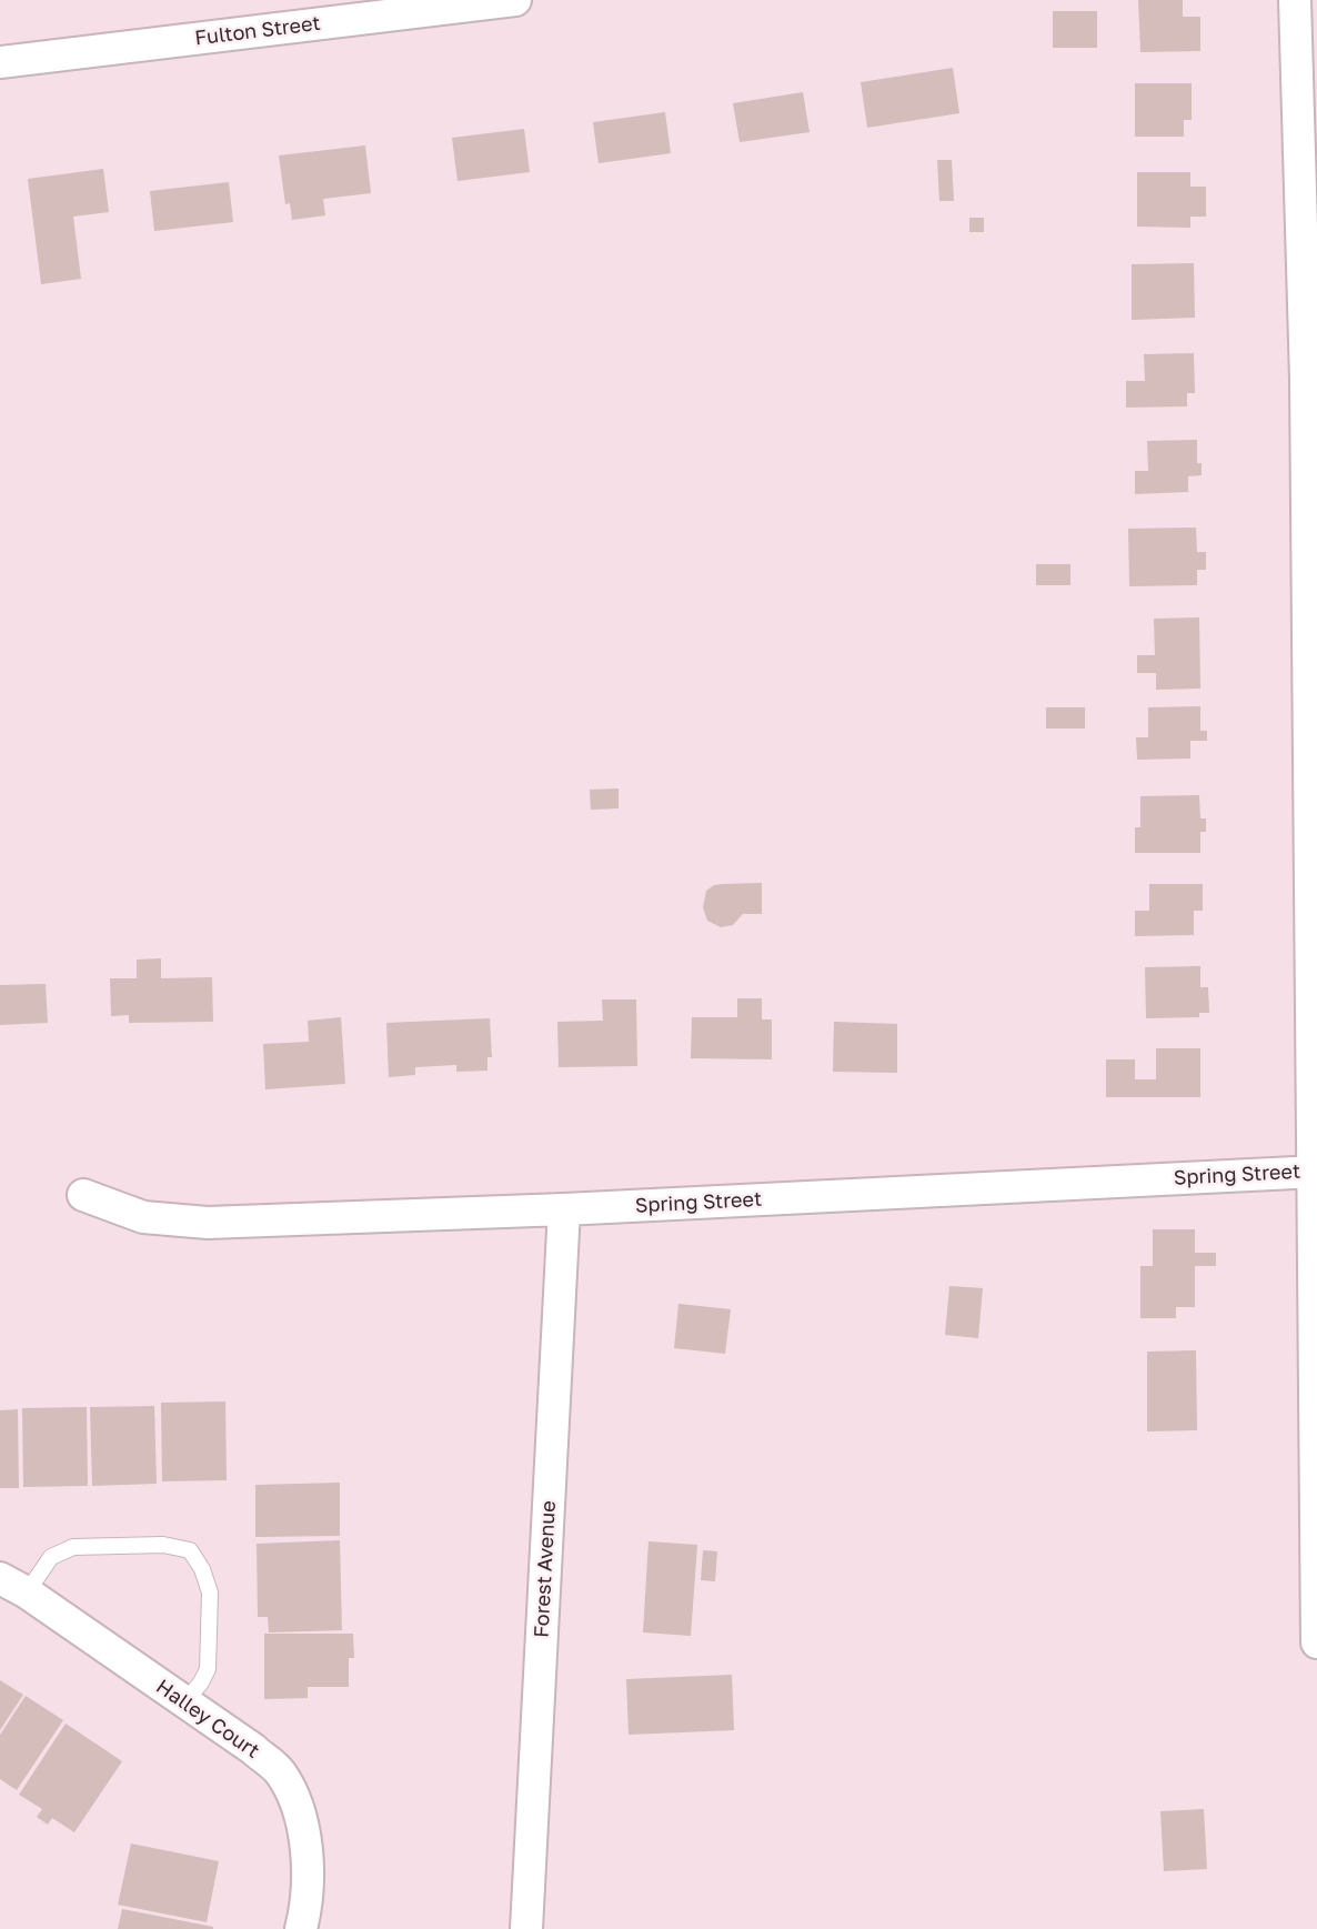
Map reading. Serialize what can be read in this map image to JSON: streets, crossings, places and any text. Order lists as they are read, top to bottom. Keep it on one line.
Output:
{"streets":{"street":["Fulton Street","Spring Street","Forest Avenue","Halley Court"]},"crossings":[["Spring Street","Forest Avenue"]]}
